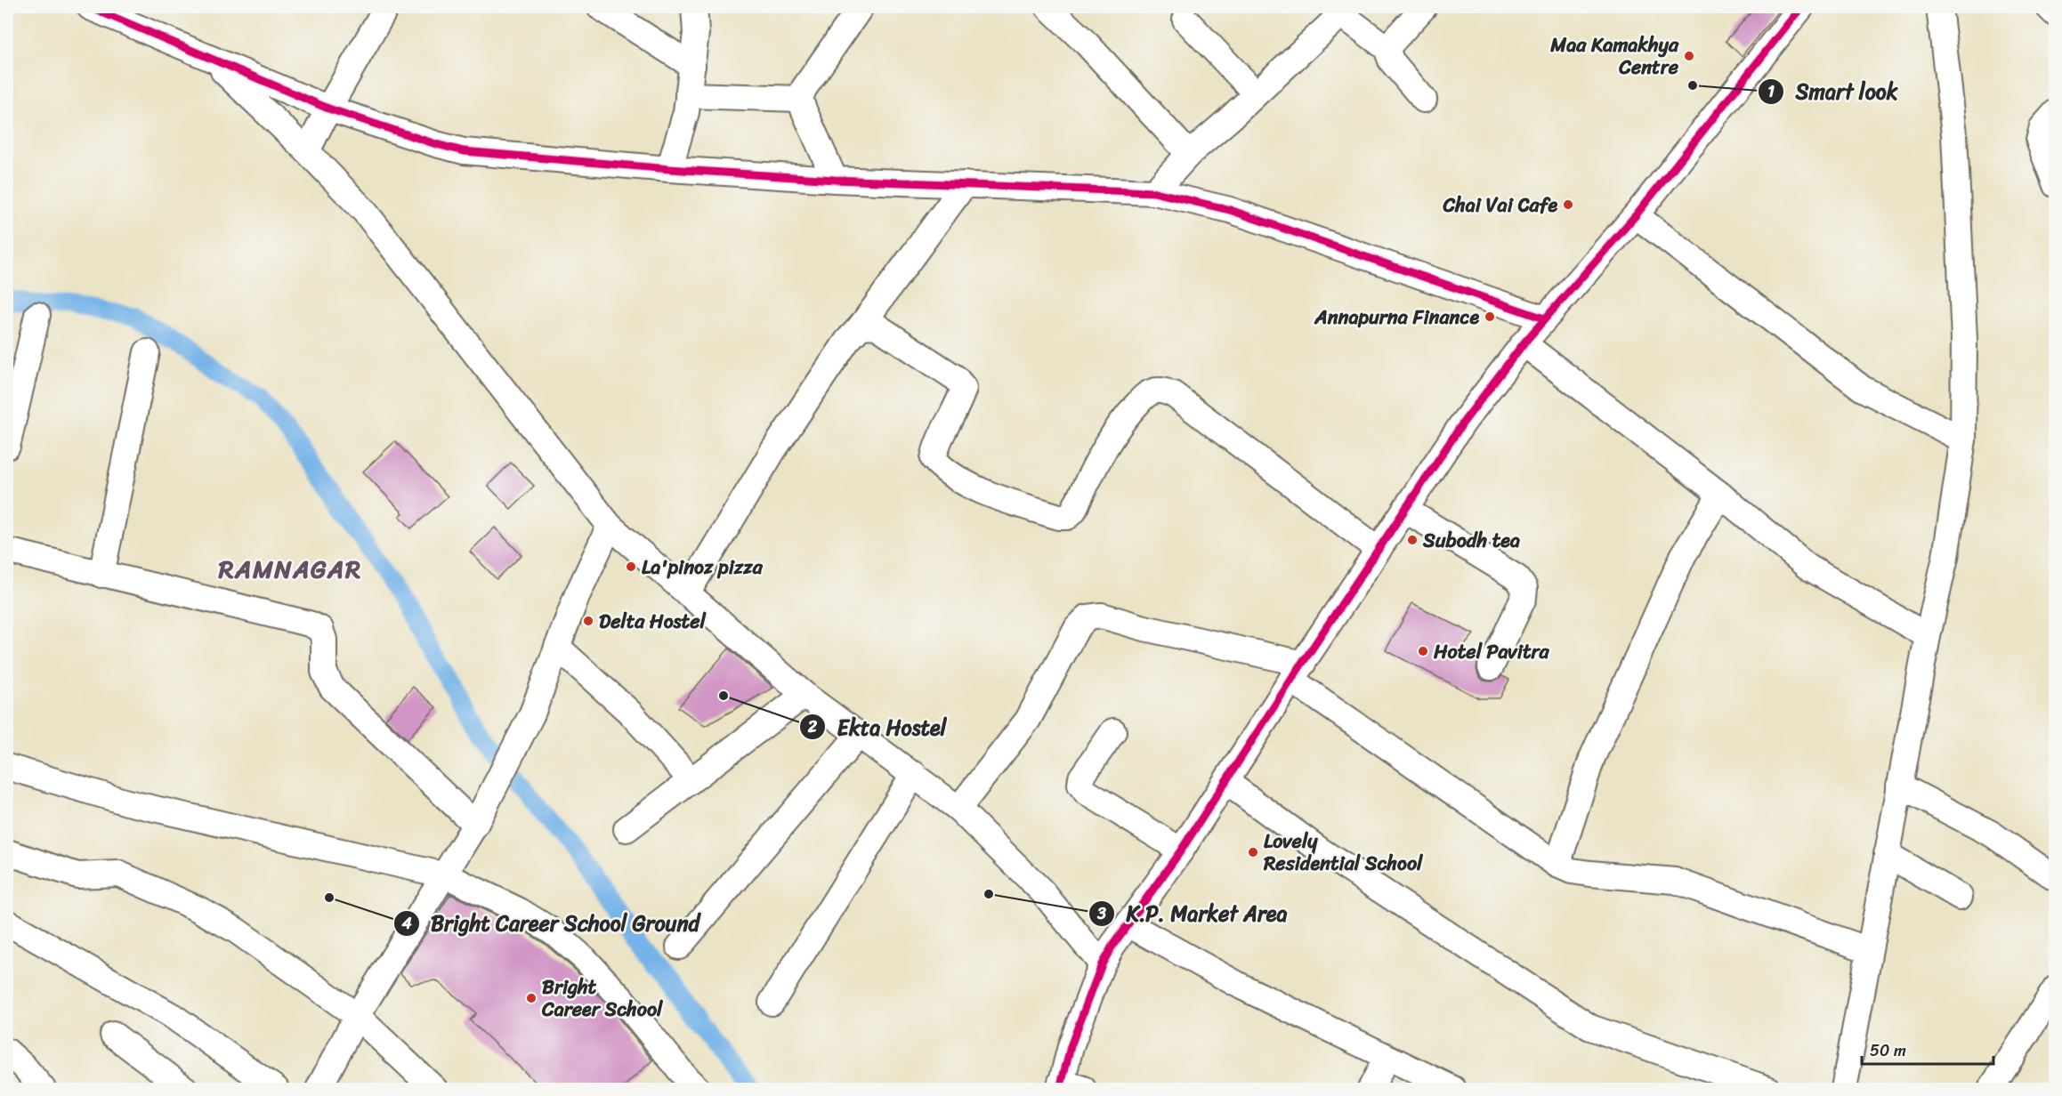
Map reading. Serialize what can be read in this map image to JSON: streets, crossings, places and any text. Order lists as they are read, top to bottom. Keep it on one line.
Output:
{"districts":["RAMNAGAR"],"places":["Maa Kamakhya Centre","Smart look","Chai Vai Cafe","Annapurna Finance","Subodh tea","La'pinoz pizza","Delta Hostel","Hotel Pavitra","Ekta Hostel","Lovely Residential School","K.P. Market Area","Bright Career School Ground","Bright Career School"],"scale_bar":"50 m"}
